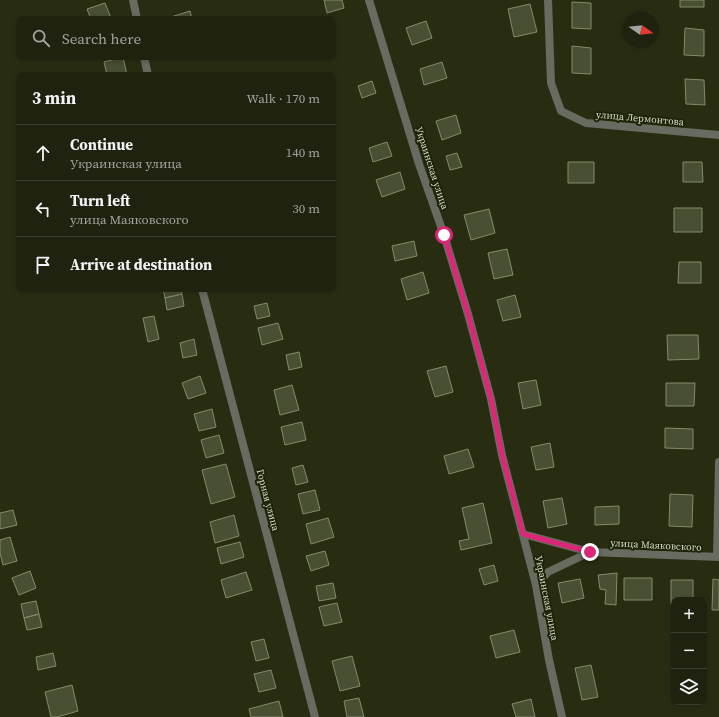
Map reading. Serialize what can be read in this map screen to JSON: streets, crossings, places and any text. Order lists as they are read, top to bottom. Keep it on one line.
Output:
{"streets":{"street":["улица Лермонтова","Украинская улица","Горная улица","улица Маяковского"]},"crossings":[["Украинская улица","улица Маяковского"]],"north":"right","page":{"search":"Search here","heading":["3 min","Walk · 170 m"],"list":[["Continue","Украинская улица","140 m"],["Turn left","улица Маяковского","30 m"],"Arrive at destination"],"map_buttons":["+","−"]}}
